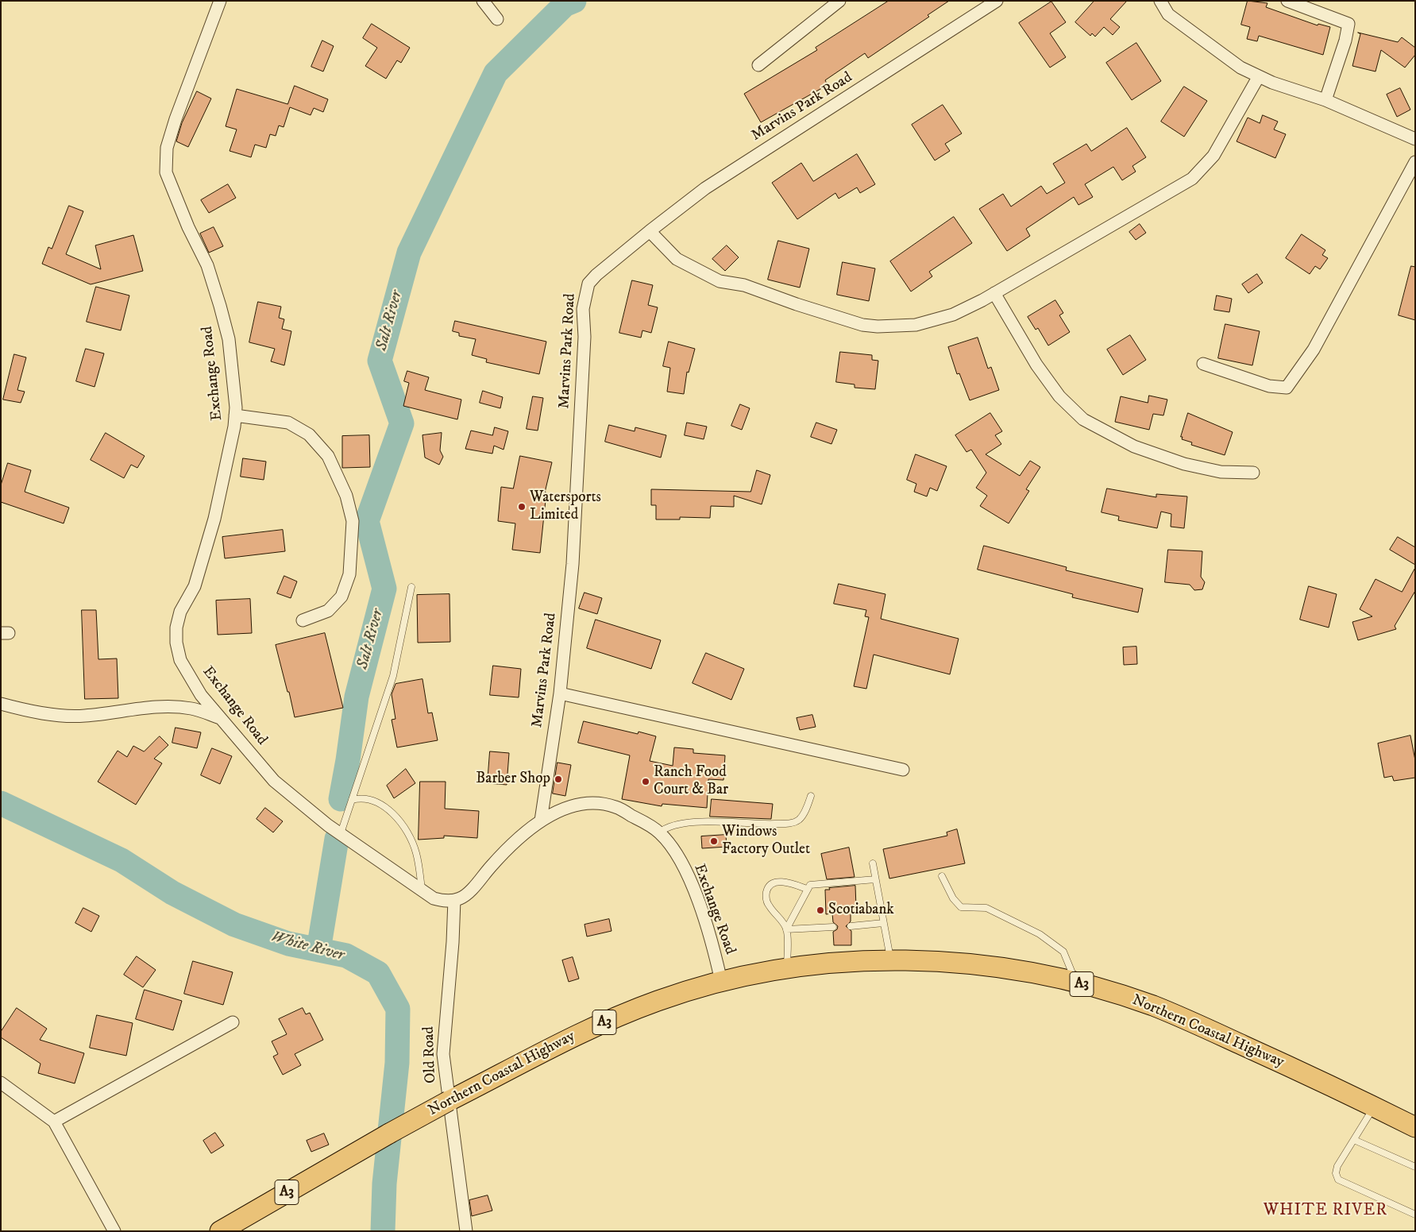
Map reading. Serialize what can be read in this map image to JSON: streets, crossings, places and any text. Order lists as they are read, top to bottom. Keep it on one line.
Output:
{"streets":{"main road":["A3","Northern Coastal Highway"],"street":["Marvins Park Road","Exchange Road","Old Road"]},"crossings":[["Marvins Park Road","Exchange Road"],["Exchange Road","Northern Coastal Highway"],["Exchange Road","Old Road"]],"districts":["WHITE RIVER"],"water":["Salt River","White River"],"places":["Watersports Limited","Barber Shop","Ranch Food Court & Bar","Windows Factory Outlet","Scotiabank"]}
